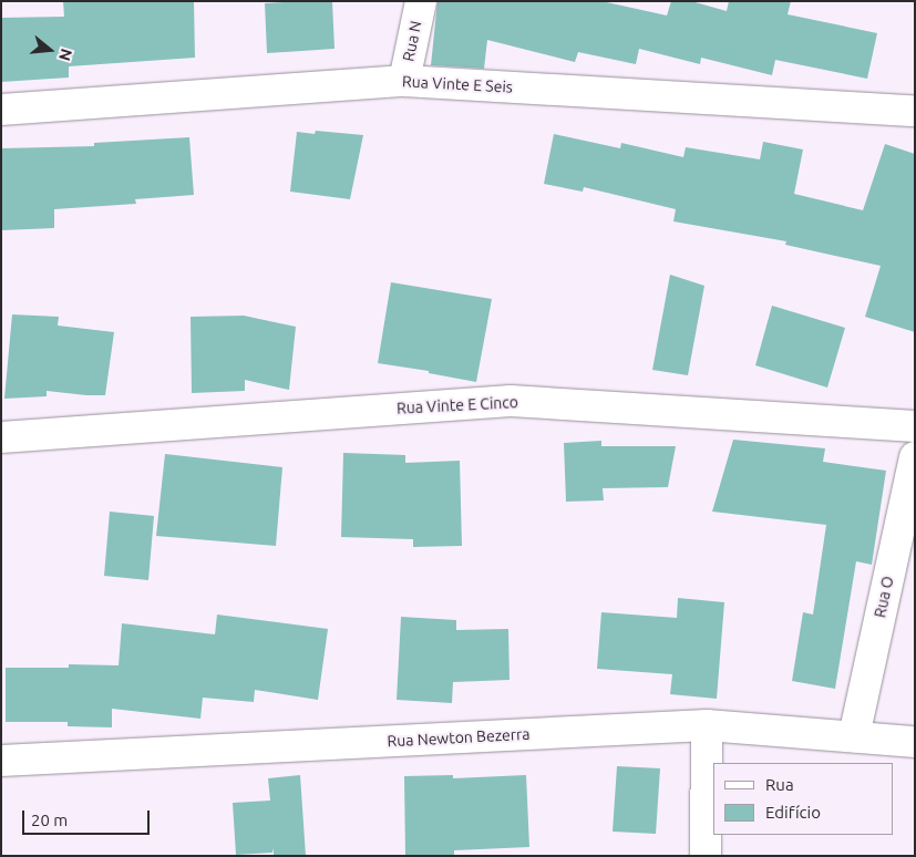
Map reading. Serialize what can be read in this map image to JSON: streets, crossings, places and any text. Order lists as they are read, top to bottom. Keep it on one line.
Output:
{"streets":{"street":["Rua N","Rua Vinte E Seis","Rua Vinte E Cinco","Rua O","Rua Newton Bezerra"]},"crossings":[["Rua N","Rua Vinte E Seis"],["Rua O","Rua Newton Bezerra"]],"legend":["Rua","Edifício"],"scale_bar":"20 m","north":"right"}
